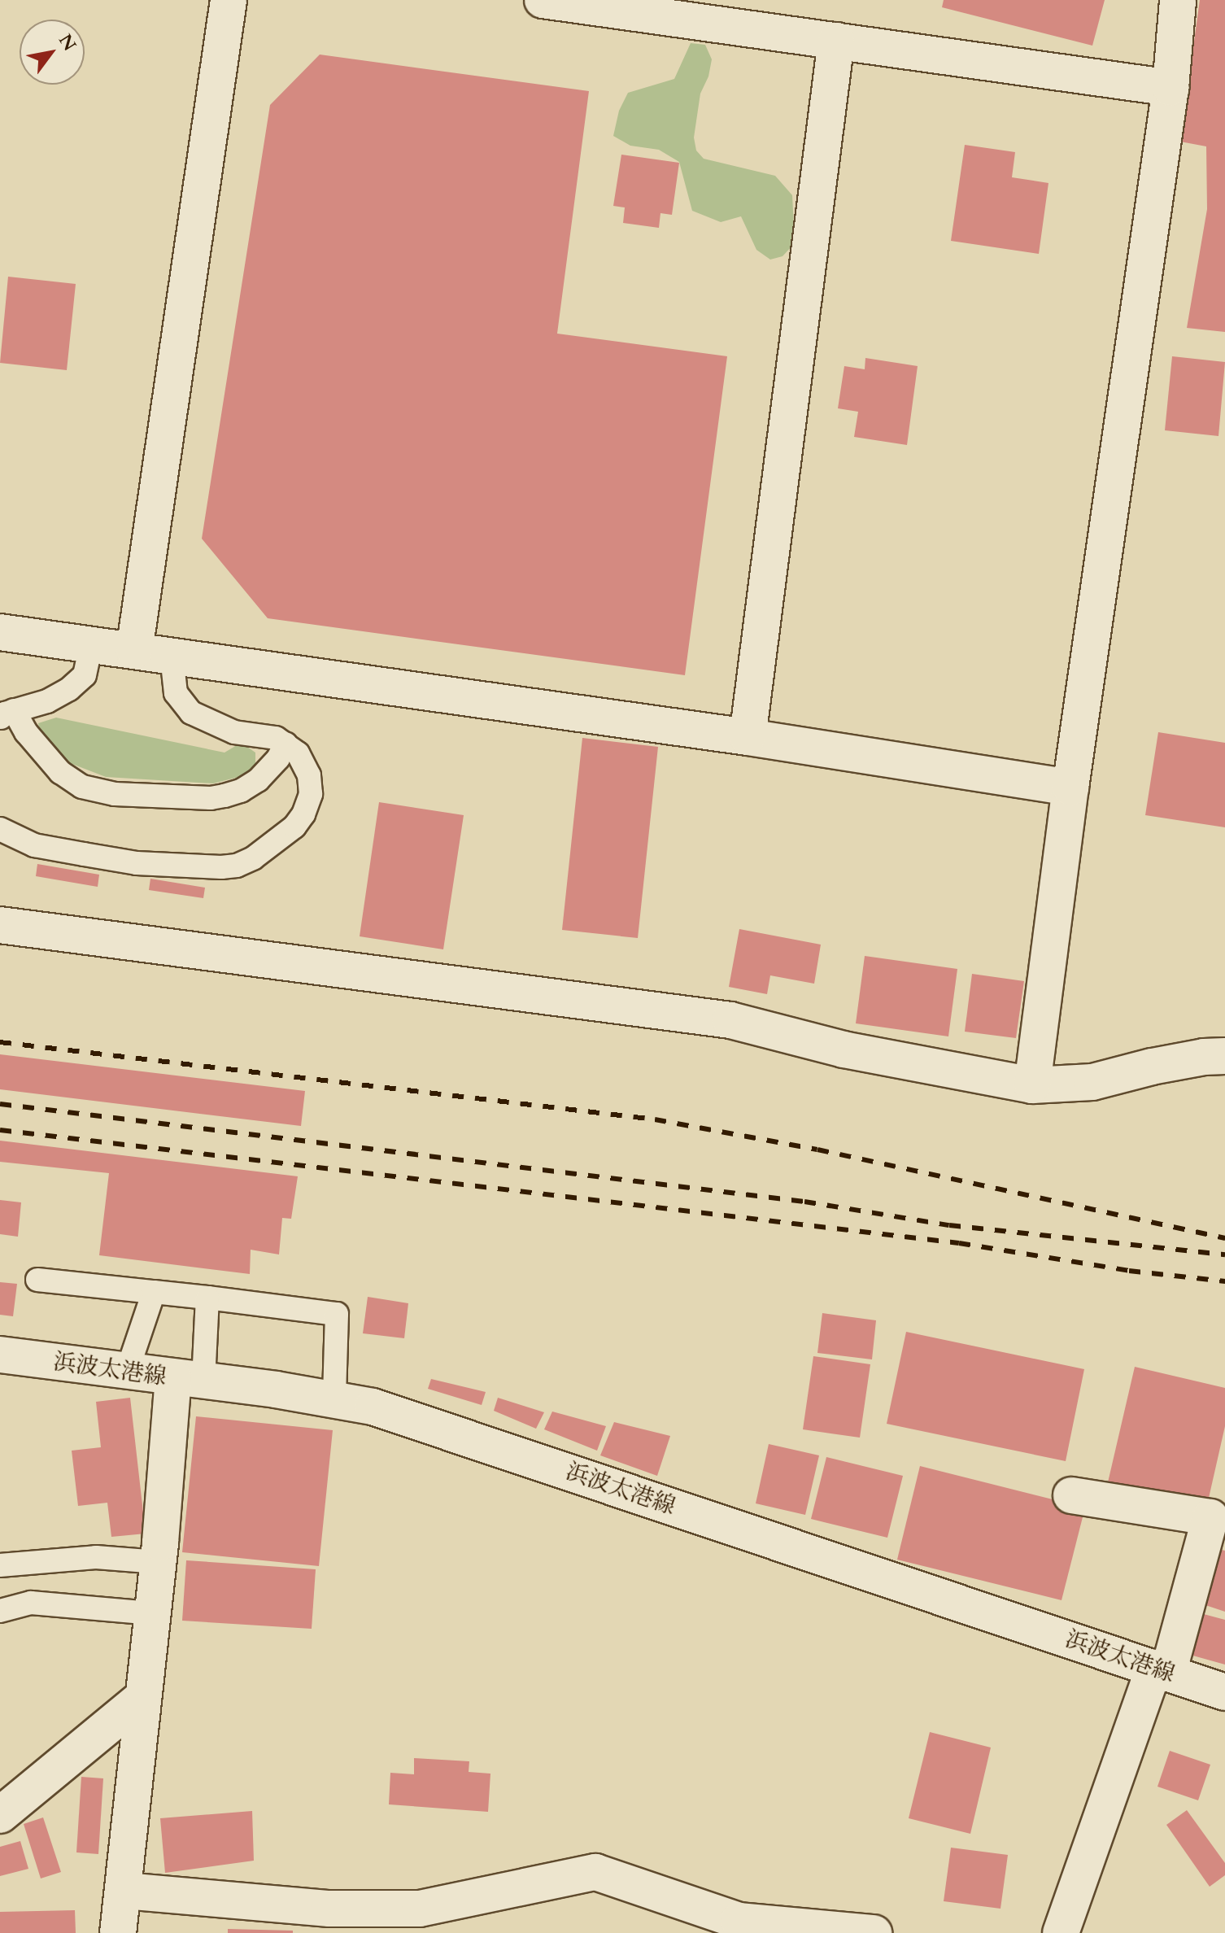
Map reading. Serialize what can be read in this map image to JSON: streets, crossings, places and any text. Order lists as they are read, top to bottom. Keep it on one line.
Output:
{"streets":{"street":["浜波太港線"]},"north":"top right"}
